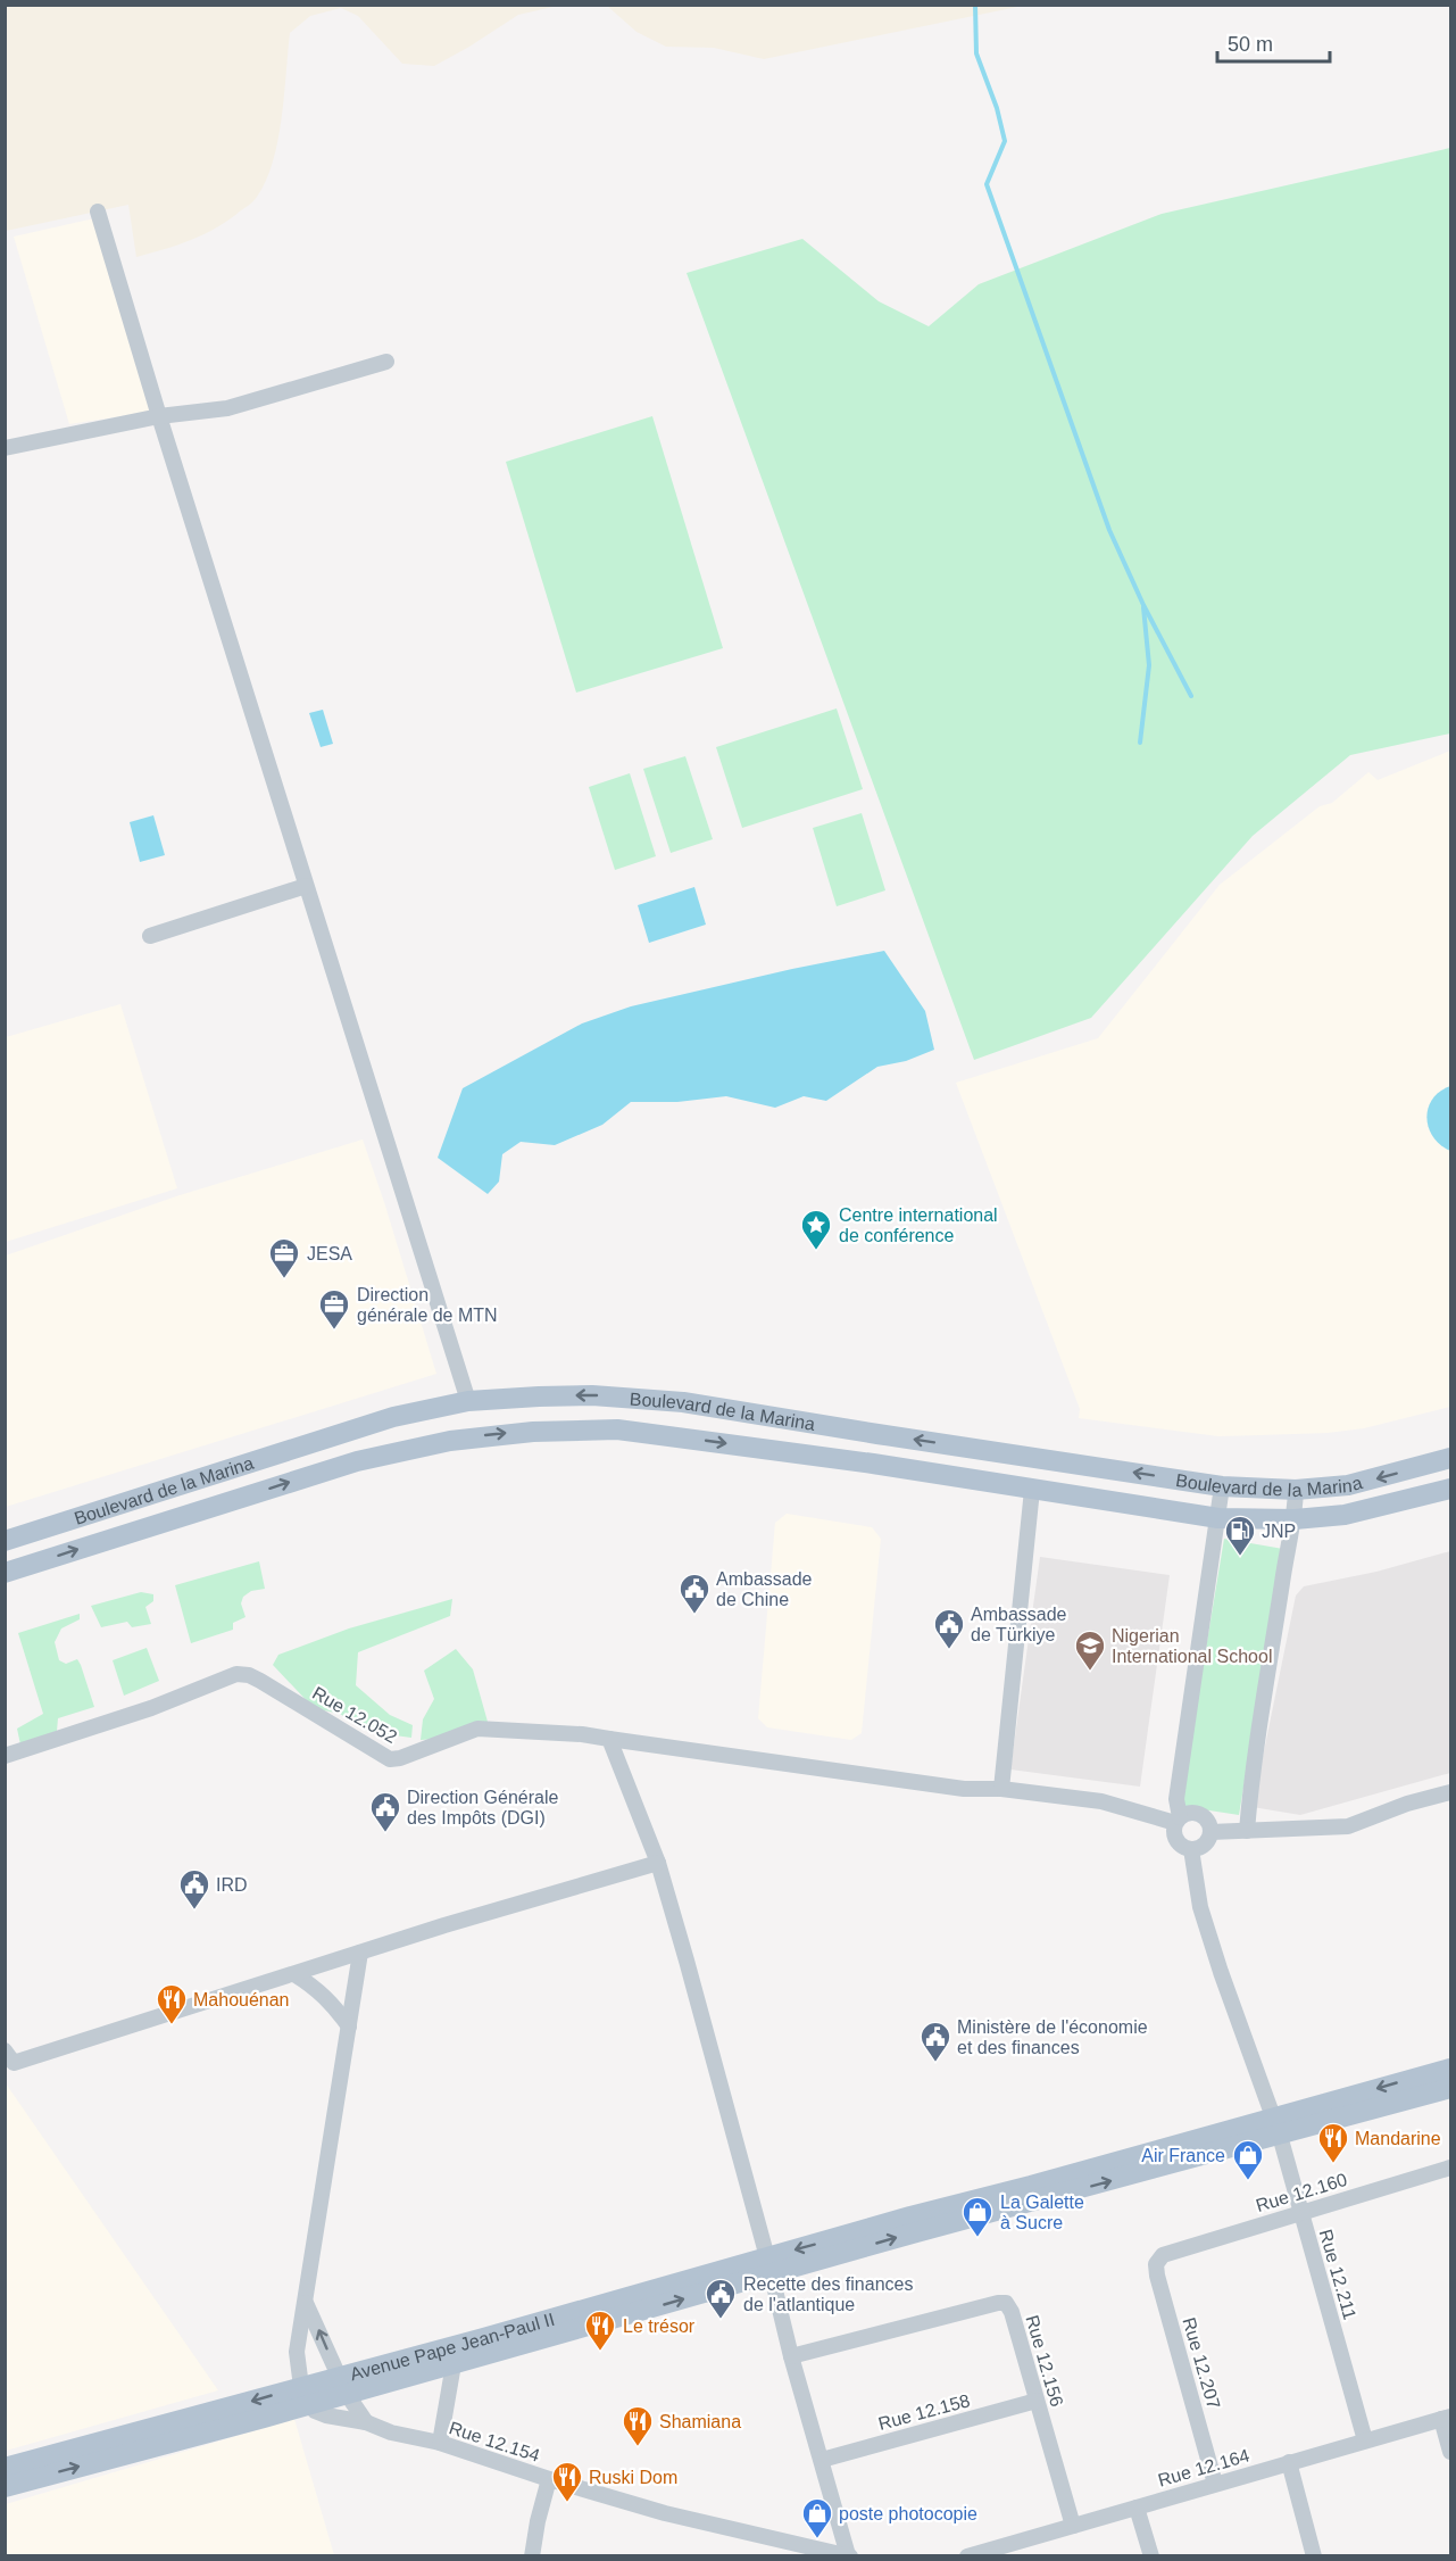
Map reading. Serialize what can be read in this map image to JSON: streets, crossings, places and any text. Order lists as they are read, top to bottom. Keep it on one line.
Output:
{"streets":{"main road":["Boulevard de la Marina","Avenue Pape Jean-Paul II"],"street":["Rue 12.052","Rue 12.160","Rue 12.211","Rue 12.156","Rue 12.207","Rue 12.158","Rue 12.154","Rue 12.164"]},"crossings":[["Rue 12.052","Rue 12.211"],["Rue 12.160","Rue 12.211"],["Rue 12.160","Rue 12.207"],["Rue 12.211","Avenue Pape Jean-Paul II"],["Rue 12.211","Rue 12.164"],["Avenue Pape Jean-Paul II","Rue 12.154"],["Rue 12.156","Rue 12.158"],["Rue 12.156","Rue 12.164"],["Rue 12.207","Rue 12.164"]],"places":{"place":["Centre international de conférence"],"office":["JESA","Direction générale de MTN"],"fuel station":["JNP"],"public building":["Ambassade de Chine","Ambassade de Türkiye","Direction Générale des Impôts (DGI)","IRD","Ministère de l'économie et des finances","Recette des finances de l'atlantique"],"school or university":["Nigerian International School"],"restaurant":["Mahouénan","Mandarine","Le trésor","Shamiana","Ruski Dom"],"shop":["Air France","La Galette à Sucre","poste photocopie"]},"scale_bar":"50 m"}
